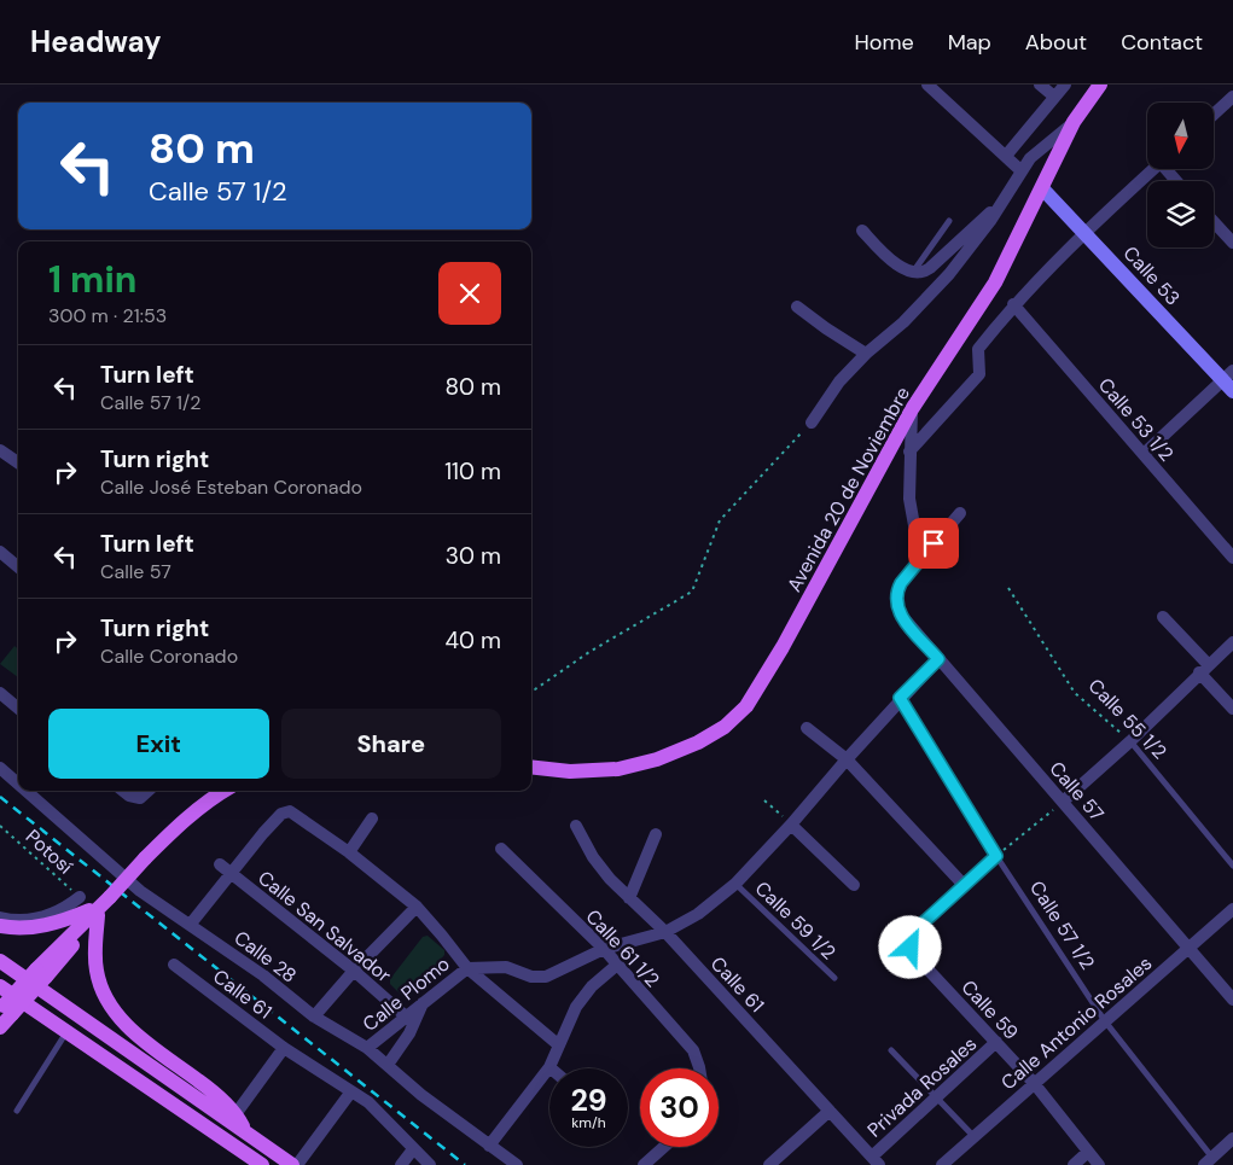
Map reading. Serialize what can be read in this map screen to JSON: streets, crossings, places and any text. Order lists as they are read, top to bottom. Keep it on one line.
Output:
{"streets":{"main road":["Avenida 20 de Noviembre"],"street":["Calle 53","Calle 53 1/2","Calle 57","Calle San Salvador","Calle 61 1/2","Calle 28","Calle 61","Calle Plomo","Calle 59","Calle Antonio Rosales","Privada Rosales"],"lane":["Calle 55 1/2","Calle 59 1/2","Calle 57 1/2"],"path":["Potosí"]},"crossings":[["Calle 53","Avenida 20 de Noviembre"],["Calle 57","Calle Antonio Rosales"],["Calle 57 1/2","Calle Antonio Rosales"],["Calle San Salvador","Calle Plomo"],["Calle 28","Calle Plomo"],["Calle 61","Privada Rosales"],["Calle 59","Calle Antonio Rosales"],["Calle 59","Privada Rosales"]],"north":"bottom","page":{"header":"Headway","nav":["Home","Map","About","Contact"],"turn":["80 m","Calle 57 1/2"],"heading":["1 min","300 m · 21:53"],"list":[{"name":"Turn left","note":"Calle 57 1/2","value":"80 m"},{"name":"Turn right","note":"Calle José Esteban Coronado","value":"110 m"},{"name":"Turn left","note":"Calle 57","value":"30 m"},{"name":"Turn right","note":"Calle Coronado","value":"40 m"}],"buttons":["Exit","Share"],"speed":"29 km/h","limit":"30"}}
